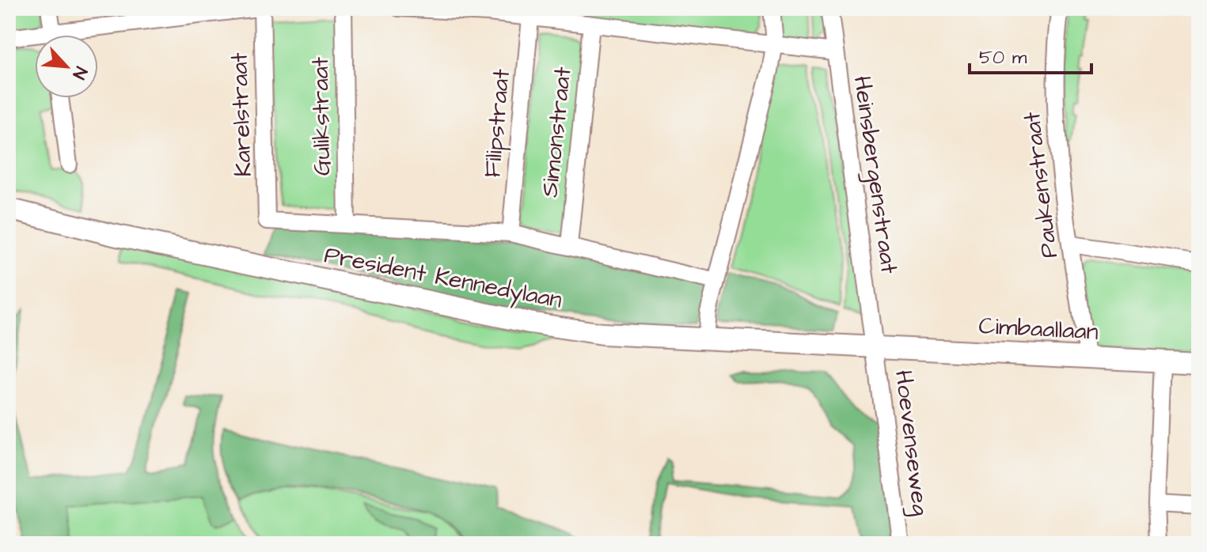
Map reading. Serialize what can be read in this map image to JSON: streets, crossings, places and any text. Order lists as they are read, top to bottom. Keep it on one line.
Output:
{"streets":{"street":["Karelstraat","Gulikstraat","Filipstraat","Simonstraat","Heinsbergenstraat","Paukenstraat","President Kennedylaan","Cimbaallaan","Hoevenseweg"]},"crossings":[["Karelstraat","President Kennedylaan"],["Gulikstraat","President Kennedylaan"],["Filipstraat","President Kennedylaan"],["Simonstraat","President Kennedylaan"],["Heinsbergenstraat","President Kennedylaan"],["Heinsbergenstraat","Cimbaallaan"],["Heinsbergenstraat","Hoevenseweg"],["Paukenstraat","Cimbaallaan"],["President Kennedylaan","Cimbaallaan"],["President Kennedylaan","Hoevenseweg"],["Cimbaallaan","Hoevenseweg"]],"scale_bar":"50 m","north":"bottom right"}
